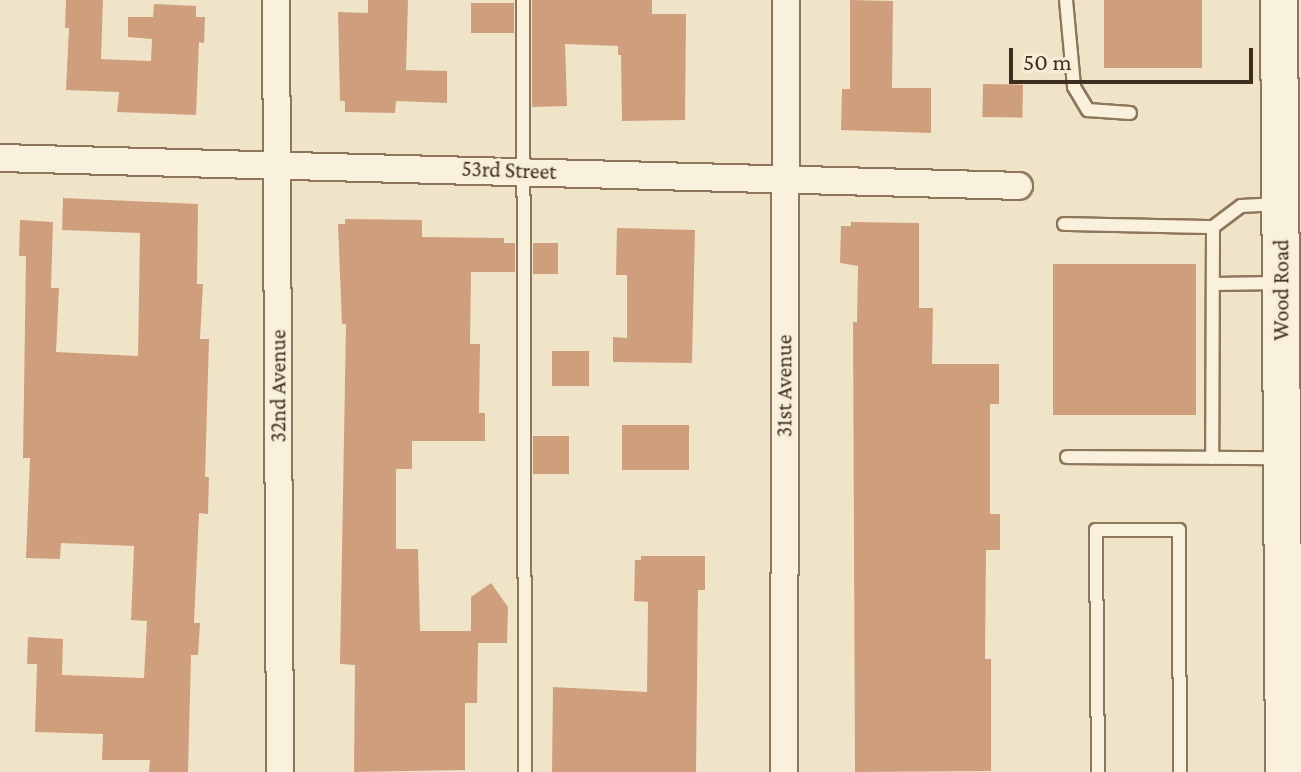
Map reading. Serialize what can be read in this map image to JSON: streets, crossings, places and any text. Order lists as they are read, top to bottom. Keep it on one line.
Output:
{"streets":{"street":["53rd Street","Wood Road","32nd Avenue","31st Avenue"]},"crossings":[["53rd Street","32nd Avenue"],["53rd Street","31st Avenue"]],"scale_bar":"50 m"}
